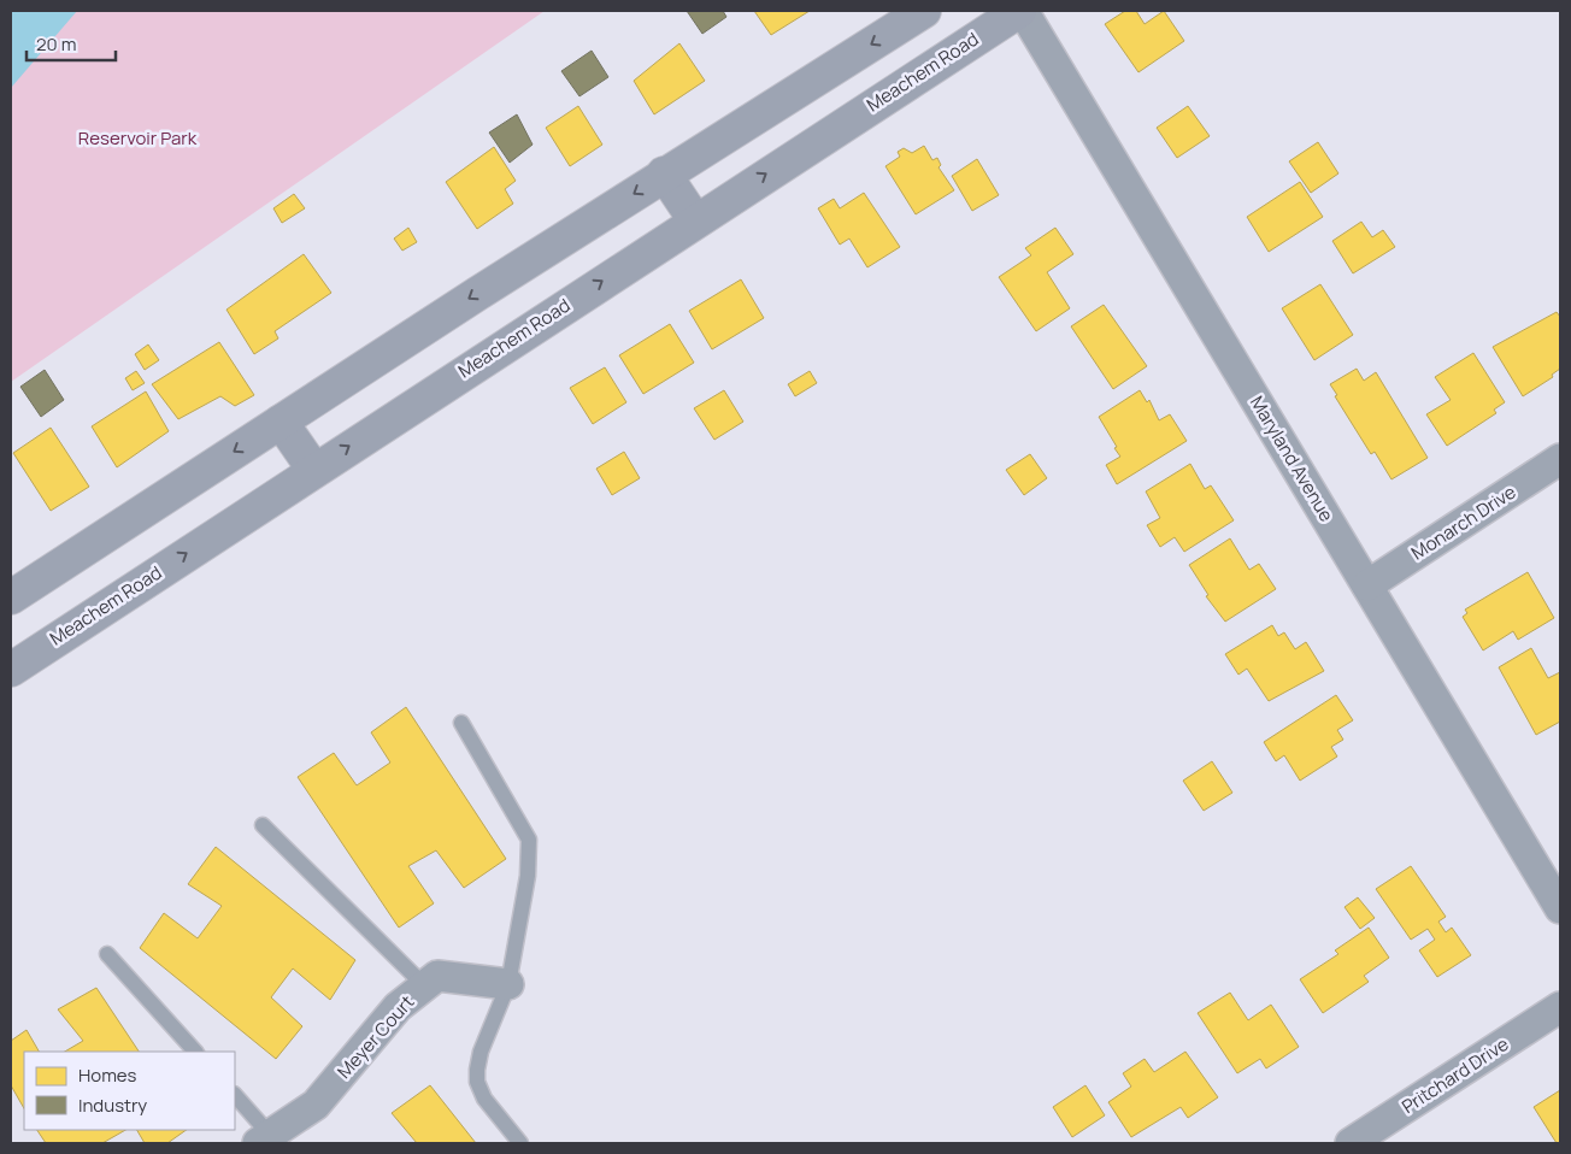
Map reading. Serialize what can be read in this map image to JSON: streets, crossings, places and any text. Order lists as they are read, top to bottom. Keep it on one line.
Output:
{"streets":{"street":["Meachem Road","Maryland Avenue","Monarch Drive","Meyer Court","Pritchard Drive"]},"crossings":[["Meachem Road","Maryland Avenue"],["Maryland Avenue","Monarch Drive"]],"parks":["Reservoir Park"],"legend":["Homes","Industry"],"scale_bar":"20 m"}
